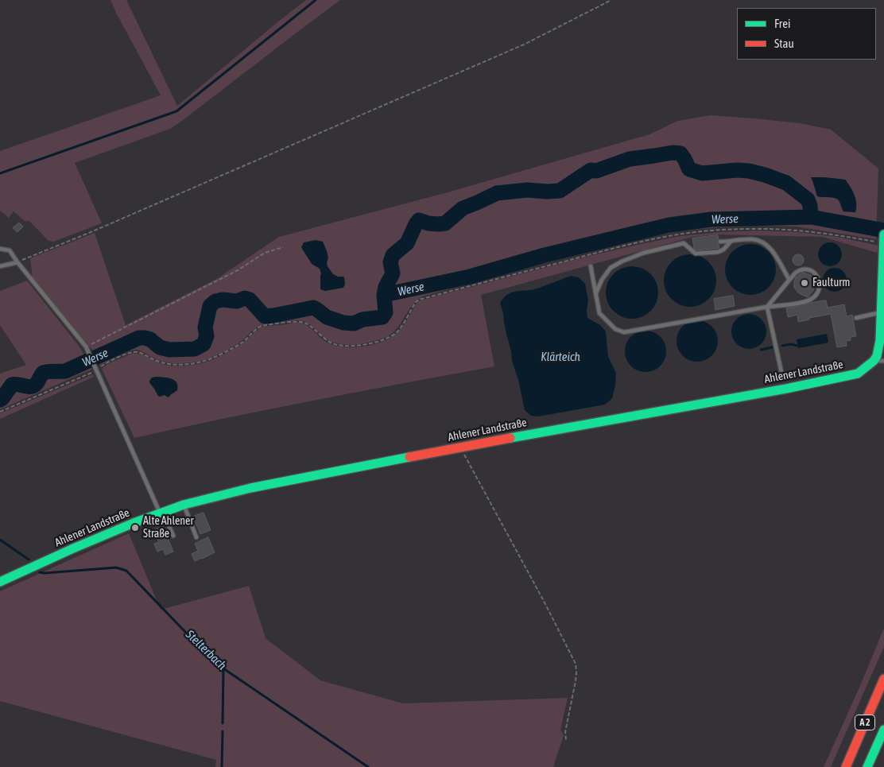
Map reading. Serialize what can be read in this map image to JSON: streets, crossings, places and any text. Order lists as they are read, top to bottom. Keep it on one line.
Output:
{"streets":{"main road":["Ahlener Landstraße","A 2"]},"water":["Werse","Klärteich","Stelterbach"],"places":["Faulturm","Alte Ahlener Straße"],"legend":["Frei","Stau"]}
